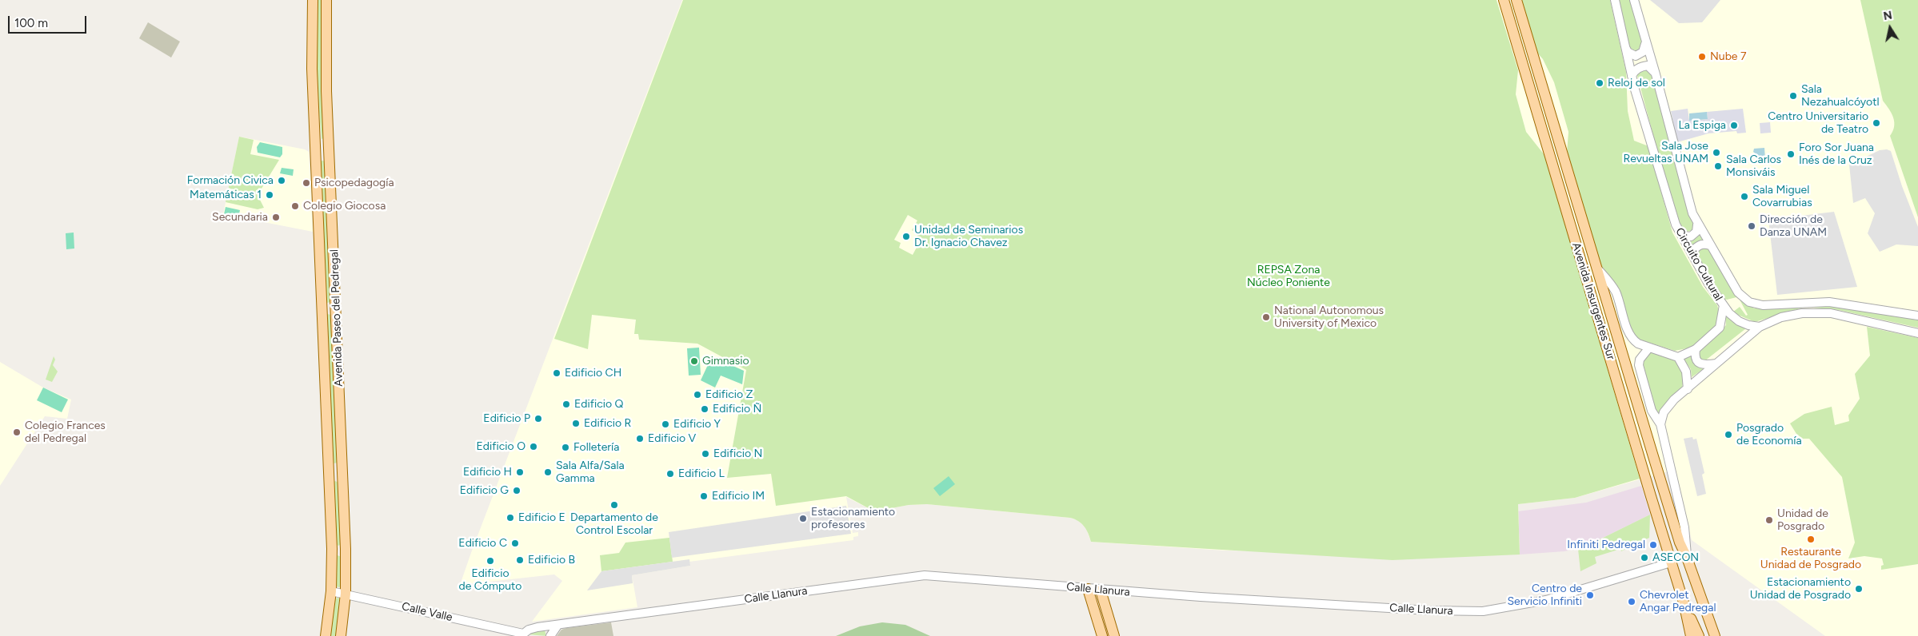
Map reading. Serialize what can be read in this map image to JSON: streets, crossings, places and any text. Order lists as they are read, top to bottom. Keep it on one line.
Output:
{"streets":{"main road":["Avenida Insurgentes Sur","Avenida Paseo del Pedregal"],"street":["Circuito Cultural","Calle Llanura","Calle Valle"]},"crossings":[["Avenida Insurgentes Sur","Calle Llanura"],["Avenida Paseo del Pedregal","Calle Valle"],["Calle Llanura","Calle Valle"]],"parks":["REPSA Zona Núcleo Poniente"],"places":["Nube 7","Reloj de sol","Sala Nezahualcóyotl","Centro Universitario de Teatro","La Espiga","Sala Jose Revueltas UNAM","Foro Sor Juana Inés de la Cruz","Sala Carlos Monsiváis","Formación Civica","Psicopedagogía","Matemáticas 1","Sala Miguel Covarrubias","Colegio Giocosa","Secundaria","Dirección de Danza UNAM","Unidad de Seminarios Dr. Ignacio Chavez","National Autonomous University of Mexico","Gimnasio","Edificio CH","Edificio Z","Edificio Q","Edificio Ñ","Edificio P","Edificio R","Edificio Y","Colegio Frances del Pedregal","Posgrado de Economía","Edificio V","Edificio O","Folletería","Edificio N","Edificio H","Sala Alfa/Sala Gamma","Edificio L","Edificio G","Edificio IM","Departamento de Control Escolar","Edificio E","Estacionamiento profesores","Unidad de Posgrado","Restaurante Unidad de Posgrado","Edificio C","Infiniti Pedregal","ASECON","Edificio B","Edificio de Cómputo","Estacionamiento Unidad de Posgrado","Centro de Servicio Infiniti","Chevrolet Angar Pedregal"],"scale_bar":"100 m","north":"top"}
